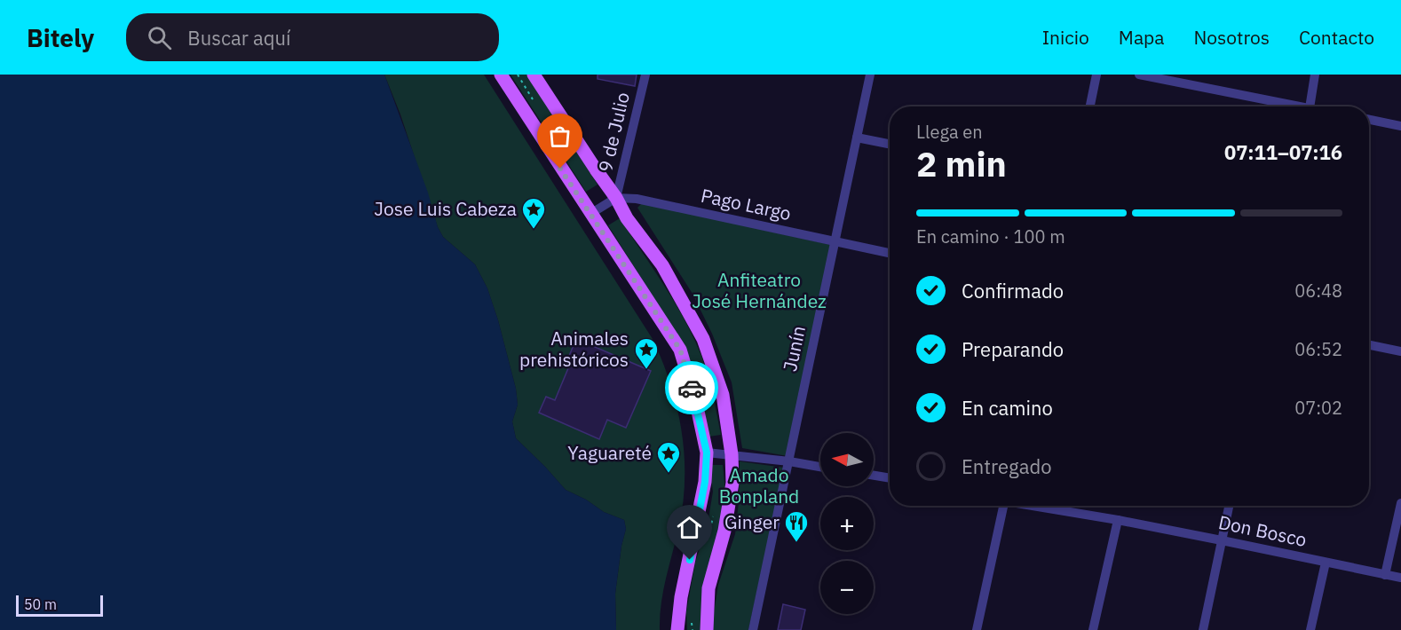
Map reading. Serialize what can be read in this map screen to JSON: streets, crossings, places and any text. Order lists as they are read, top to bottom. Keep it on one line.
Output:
{"streets":{"street":["9 de Julio","Pago Largo","Junín","Don Bosco"]},"crossings":[["9 de Julio","Pago Largo"],["Pago Largo","Junín"]],"parks":["Anfiteatro José Hernández","Amado Bonpland"],"places":{"place":["Jose Luis Cabeza","Animales prehistóricos","Yaguareté"],"restaurant":["Ginger"]},"scale_bar":"50 m","north":"left","page":{"header":"Bitely","search":"Buscar aquí","nav":["Inicio","Mapa","Nosotros","Contacto"],"heading":["2 min","Llega en","07:11–07:16"],"bar":"En camino · 100 m","list":[["Confirmado","06:48"],["Preparando","06:52"],["En camino","07:02"],"Entregado"],"map_buttons":["+","−"],"scale":"50 m"}}
